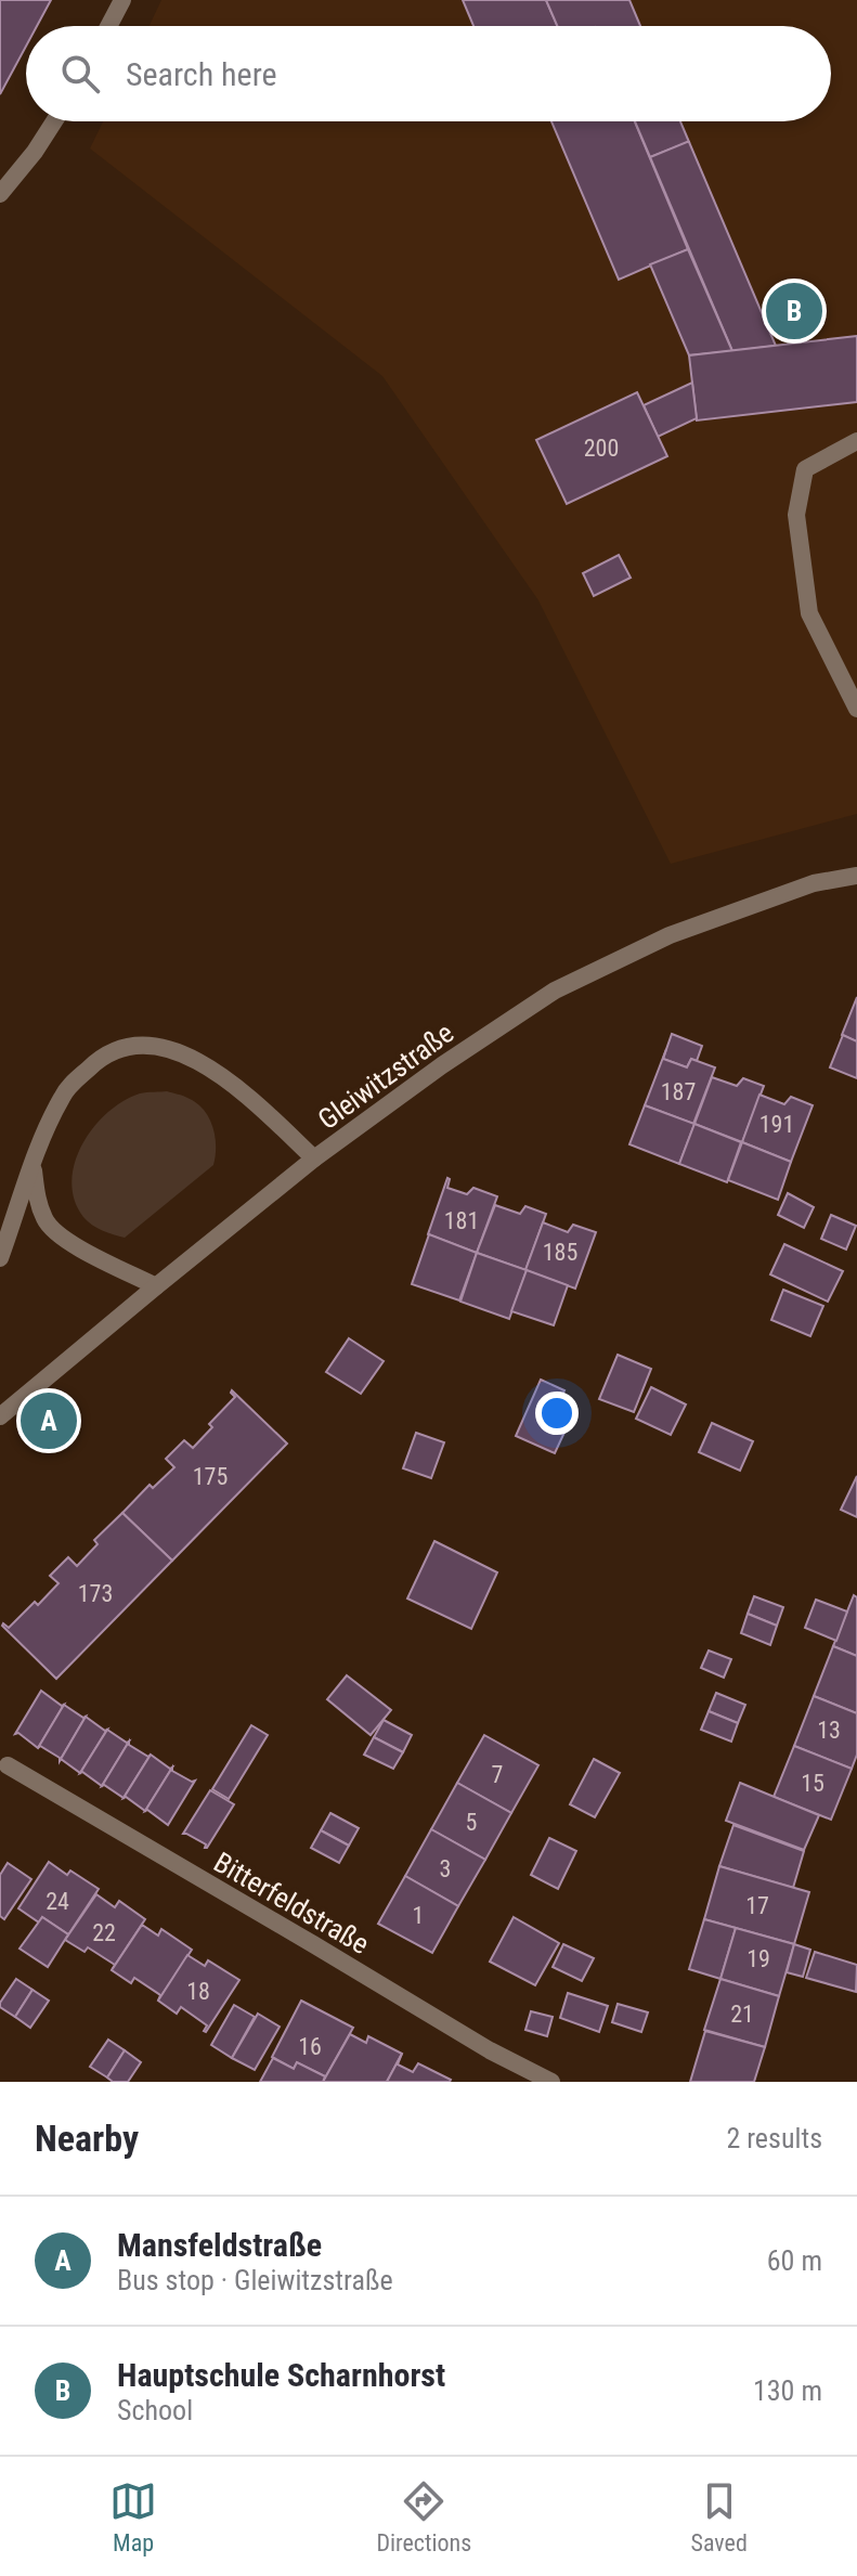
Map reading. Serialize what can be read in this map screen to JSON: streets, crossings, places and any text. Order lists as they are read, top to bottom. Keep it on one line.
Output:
{"streets":{"street":["Gleiwitzstraße","Bitterfeldstraße"]},"house_numbers":["200","187","191","181","185","175","173","13","7","15","5","3","24","17","1","22","19","18","21","16"],"page":{"search":"Search here","pins":["B","A"],"heading":["Nearby","2 results"],"list":[{"mark":"A","name":"Mansfeldstraße","note":"Bus stop · Gleiwitzstraße","value":"60 m"},{"mark":"B","name":"Hauptschule Scharnhorst","note":"School","value":"130 m"}],"nav":["Map","Directions","Saved"]}}
